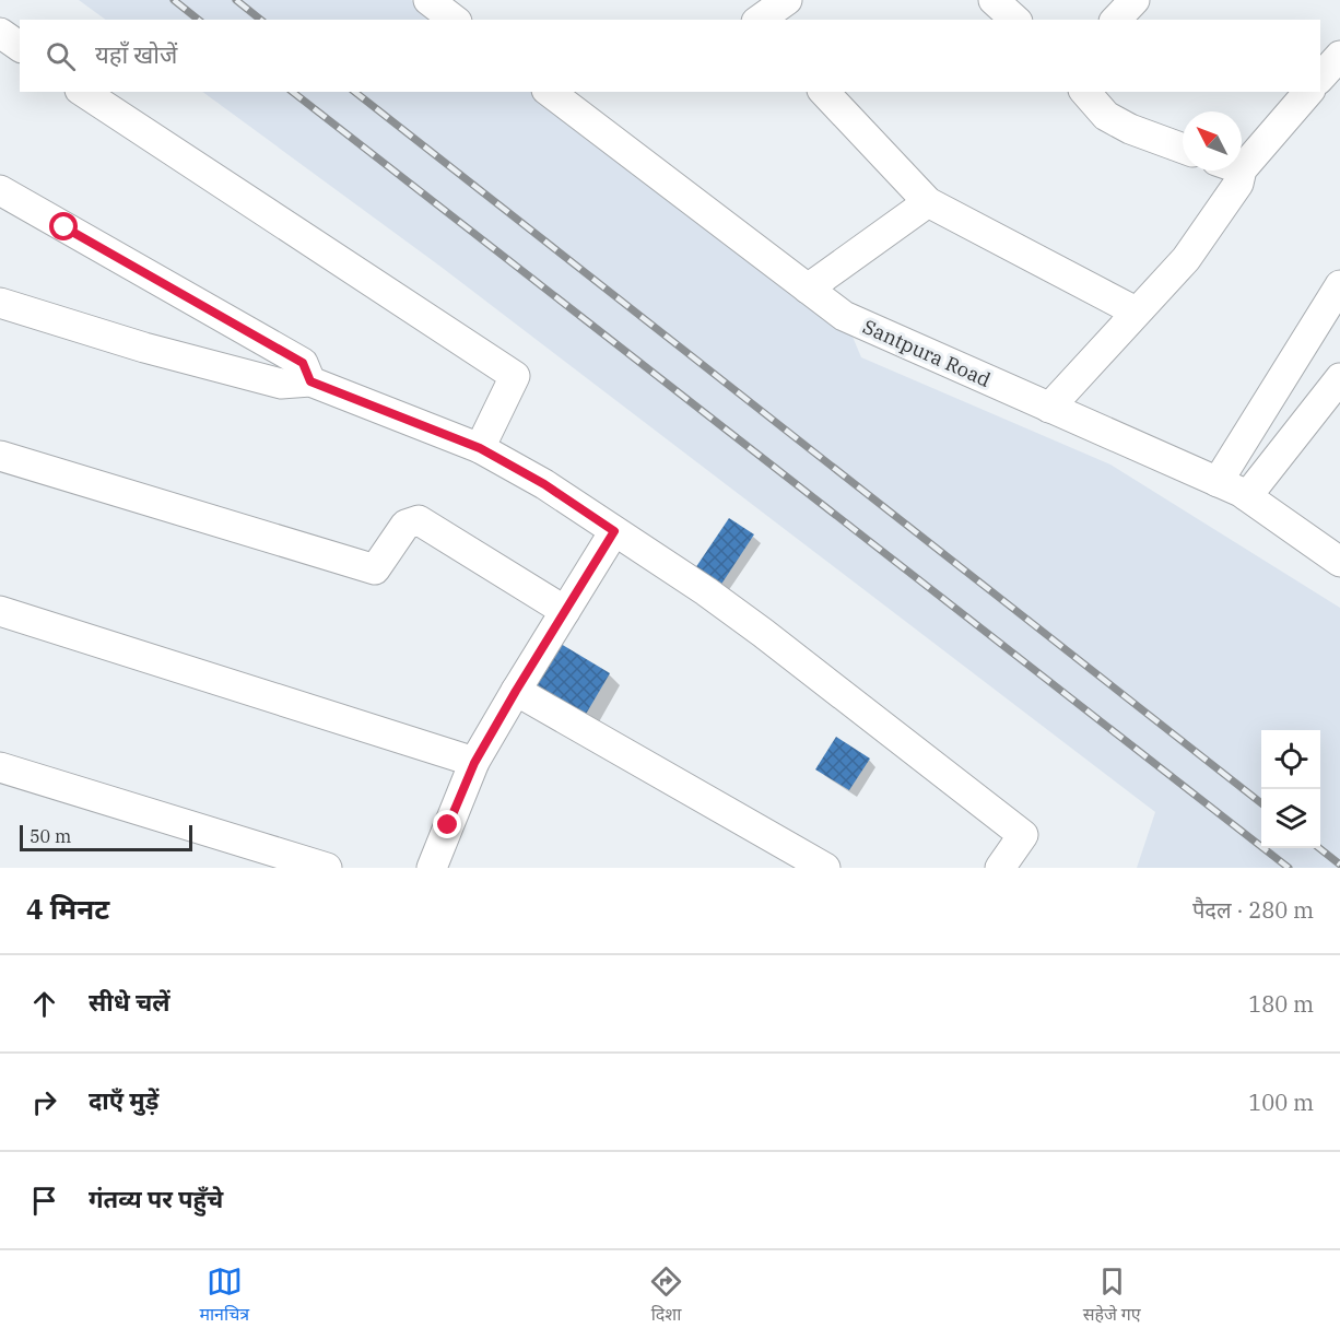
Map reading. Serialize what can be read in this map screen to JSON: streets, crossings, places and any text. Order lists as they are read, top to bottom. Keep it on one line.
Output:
{"streets":{"street":["Santpura Road"]},"scale_bar":"50 m","north":"top left","page":{"search":"यहाँ खोजें","scale":"50 m","heading":["4 मिनट","पैदल · 280 m"],"list":[["सीधे चलें","180 m"],["दाएँ मुड़ें","100 m"],"गंतव्य पर पहुँचे"],"nav":["मानचित्र","दिशा","सहेजे गए"]}}
